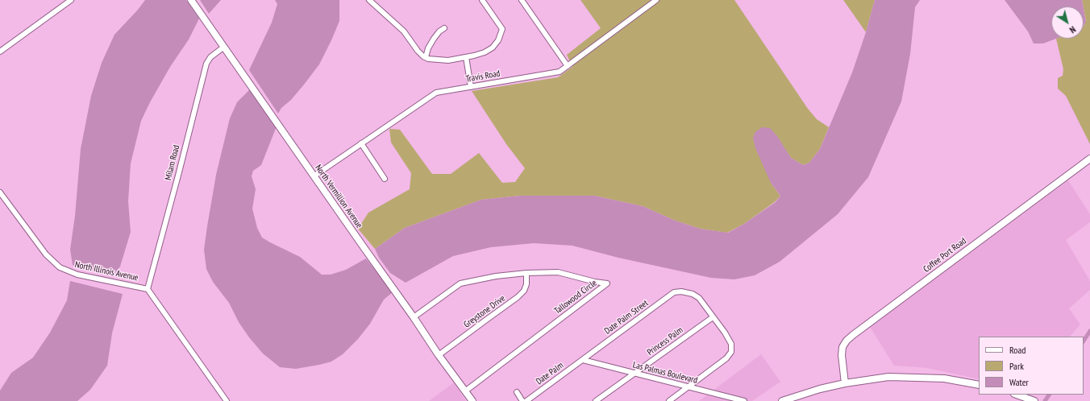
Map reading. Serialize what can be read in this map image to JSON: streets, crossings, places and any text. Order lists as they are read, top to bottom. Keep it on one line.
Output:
{"streets":{"street":["Travis Road","Milam Road","North Vermillion Avenue","Coffee Port Road","North Illinois Avenue","Tallowood Circle","Greystone Drive","Date Palm Street","Princess Palm","Las Palmas Boulevard","Date Palm"]},"crossings":[["Travis Road","North Vermillion Avenue"],["Milam Road","North Vermillion Avenue"],["Milam Road","North Illinois Avenue"],["North Vermillion Avenue","Tallowood Circle"],["North Vermillion Avenue","Greystone Drive"],["Tallowood Circle","Greystone Drive"],["Date Palm Street","Princess Palm"],["Date Palm Street","Las Palmas Boulevard"],["Date Palm Street","Date Palm"],["Princess Palm","Las Palmas Boulevard"],["Las Palmas Boulevard","Date Palm"]],"legend":["Road","Park","Water"],"north":"bottom right"}
